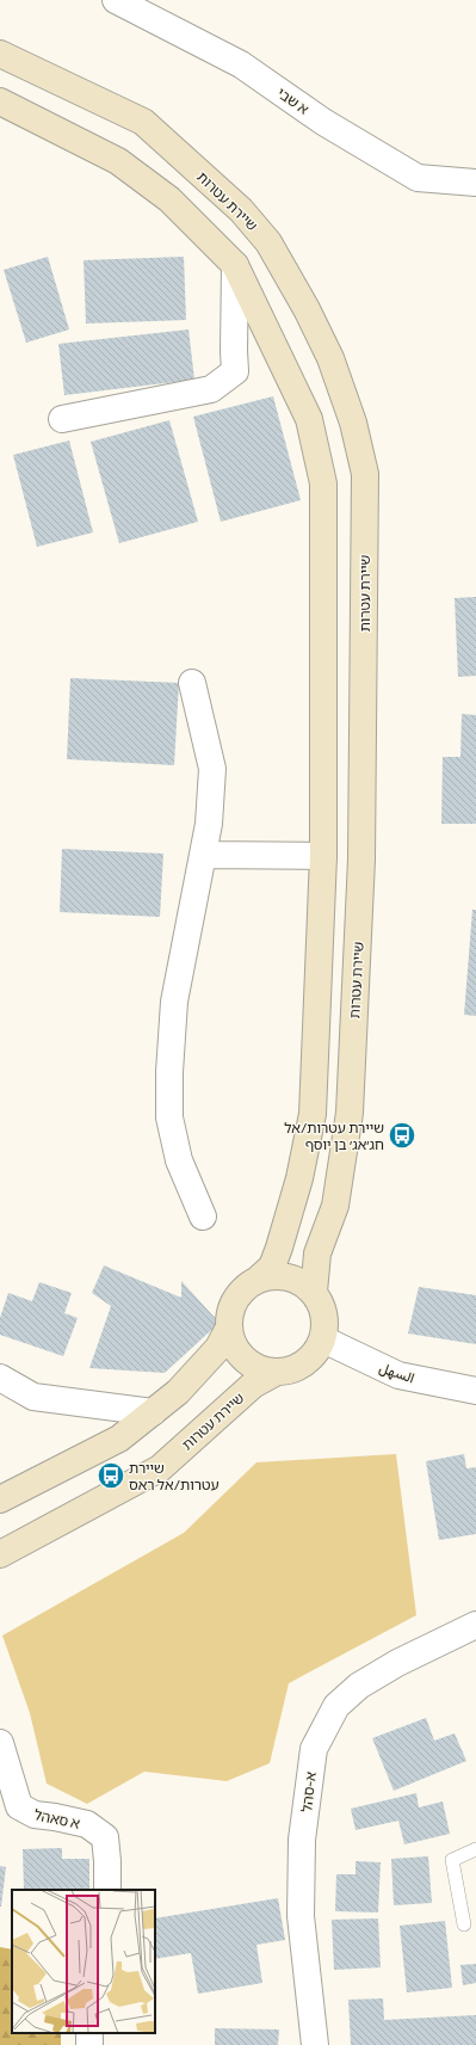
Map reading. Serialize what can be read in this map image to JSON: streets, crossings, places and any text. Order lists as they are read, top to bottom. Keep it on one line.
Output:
{"streets":{"main road":["שיירת עטרות"],"street":["א שבי","السهل","א-סהל","א סאהל"]},"crossings":[["שיירת עטרות","السهل"]],"places":{"bus stop":["שיירת עטרות/אל חג׳אג׳ בן יוסף","שיירת עטרות/אל ראס"]}}
